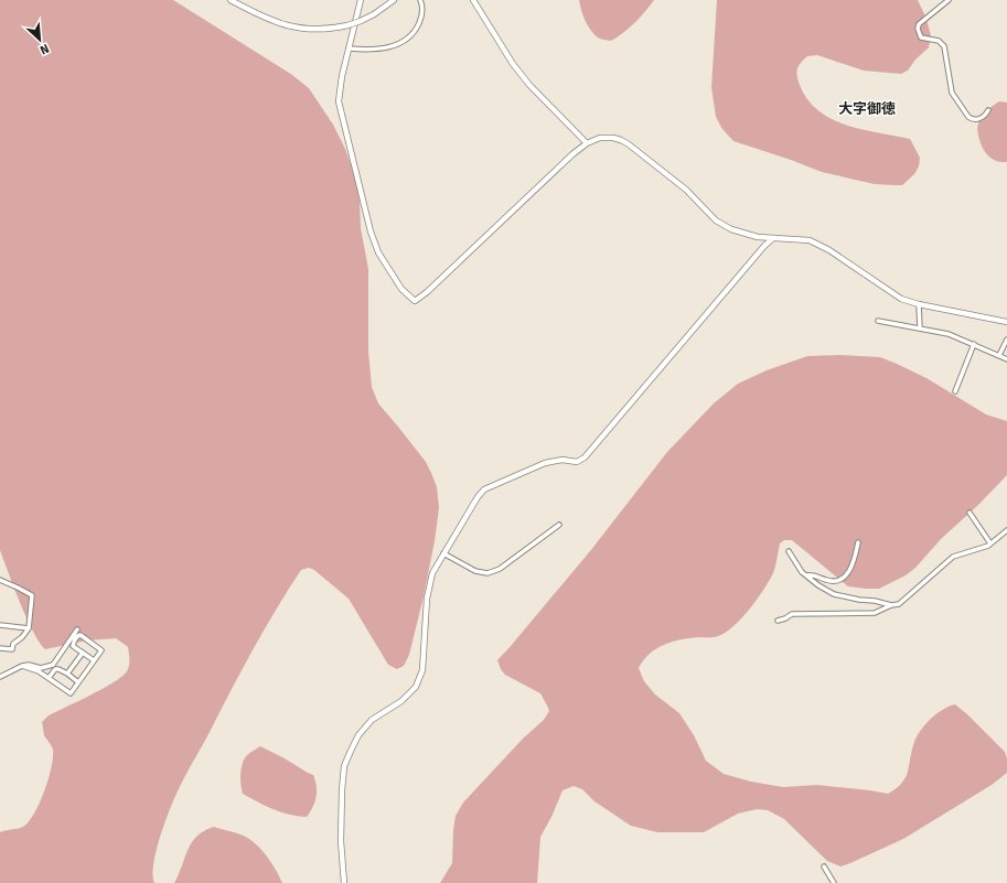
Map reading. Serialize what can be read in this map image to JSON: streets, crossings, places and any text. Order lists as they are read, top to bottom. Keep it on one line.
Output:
{"districts":["大字御徳"],"north":"bottom right"}
